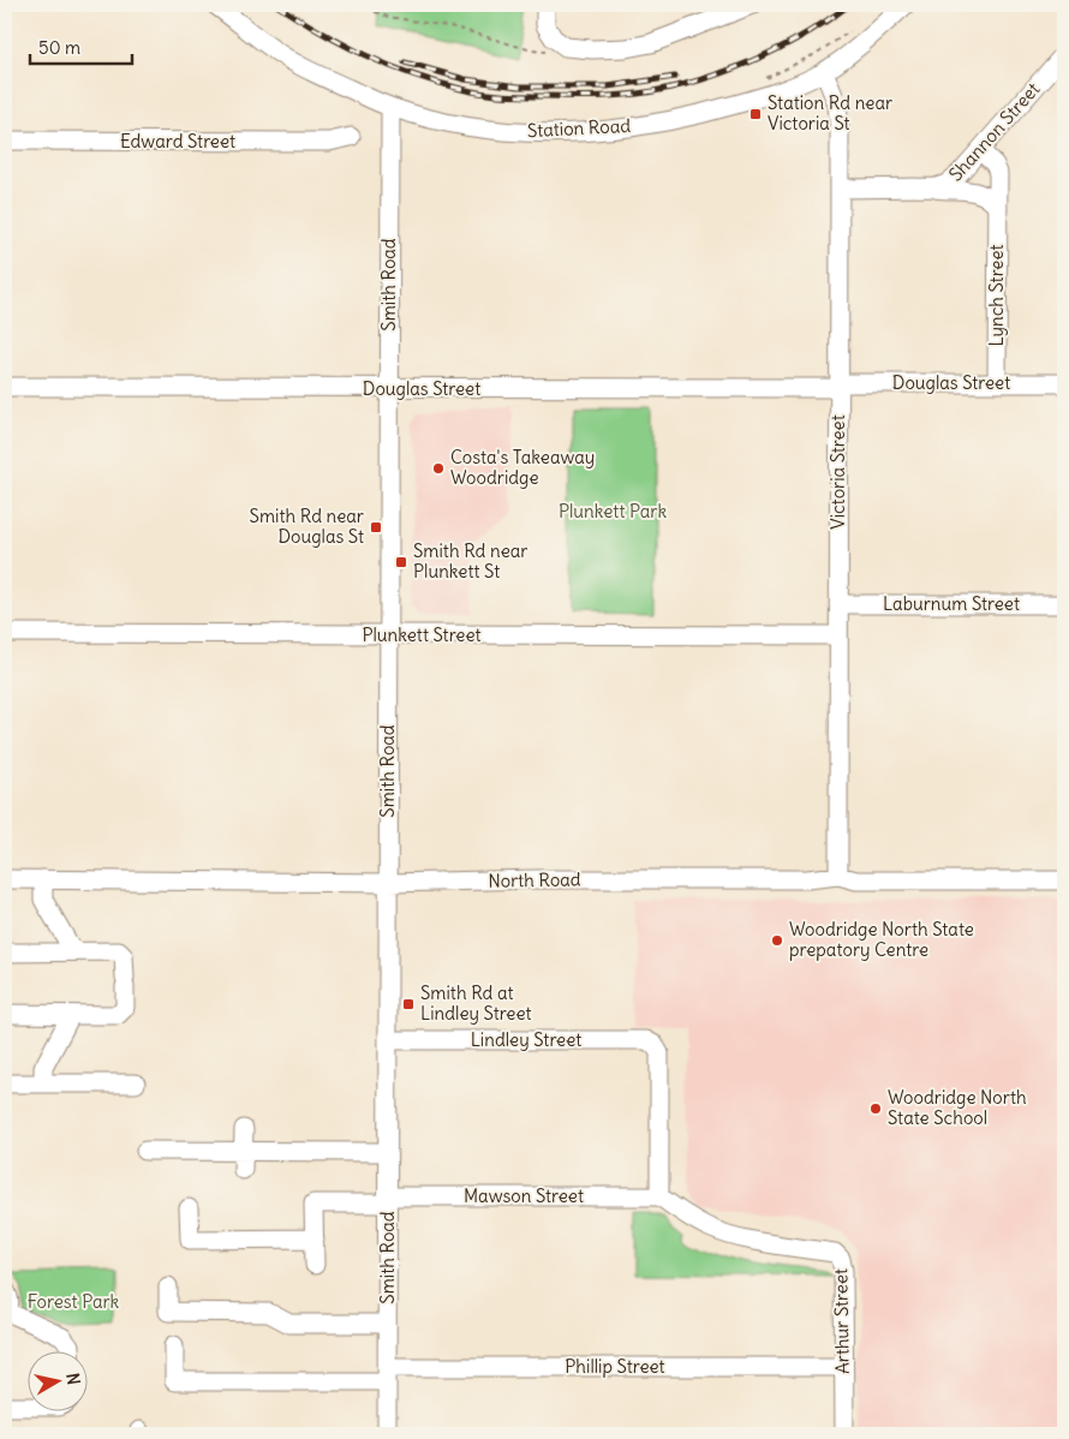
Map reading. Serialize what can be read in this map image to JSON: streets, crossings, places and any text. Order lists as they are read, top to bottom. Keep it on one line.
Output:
{"streets":{"street":["Station Road","Shannon Street","Edward Street","Smith Road","Lynch Street","Douglas Street","Victoria Street","Laburnum Street","Plunkett Street","North Road","Lindley Street","Mawson Street","Arthur Street","Phillip Street"]},"crossings":[["Station Road","Smith Road"],["Station Road","Victoria Street"],["Shannon Street","Lynch Street"],["Shannon Street","Victoria Street"],["Smith Road","Douglas Street"],["Smith Road","Plunkett Street"],["Smith Road","North Road"],["Smith Road","Lindley Street"],["Smith Road","Mawson Street"],["Smith Road","Phillip Street"],["Lynch Street","Douglas Street"],["Douglas Street","Victoria Street"],["Victoria Street","Laburnum Street"],["Victoria Street","Plunkett Street"],["Victoria Street","North Road"],["Lindley Street","Mawson Street"],["Lindley Street","Arthur Street"],["Mawson Street","Arthur Street"],["Arthur Street","Phillip Street"]],"parks":["Plunkett Park","Forest Park"],"places":{"transit":["Station Rd near Victoria St","Smith Rd near Douglas St","Smith Rd near Plunkett St","Smith Rd at Lindley Street"],"other":["Costa's Takeaway Woodridge","Woodridge North State prepatory Centre","Woodridge North State School"]},"scale_bar":"50 m","north":"right"}
